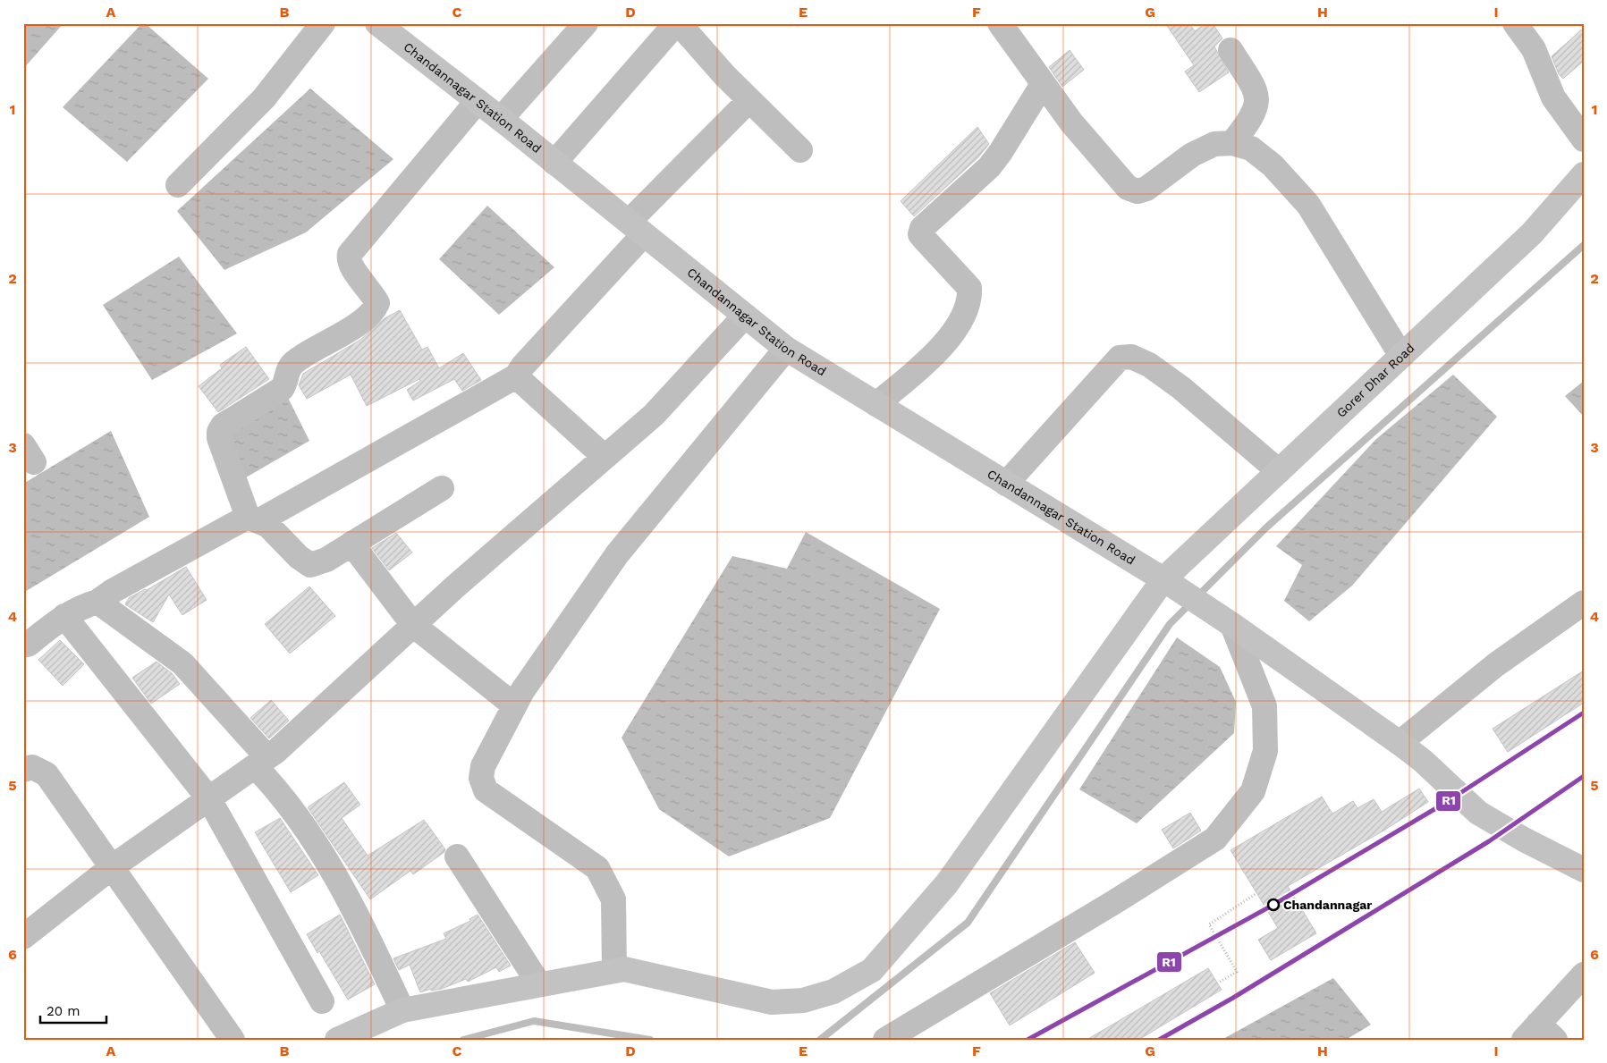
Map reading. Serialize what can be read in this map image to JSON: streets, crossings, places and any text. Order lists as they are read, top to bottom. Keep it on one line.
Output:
{"streets":{"street":["Chandannagar Station Road","Gorer Dhar Road"]},"crossings":[["Chandannagar Station Road","Gorer Dhar Road"]],"places":["Chandannagar"],"lines":["transit line R1"],"scale_bar":"20 m","grid":{"columns":["A","B","C","D","E","F","G","H","I"],"rows":["1","2","3","4","5","6"]}}
